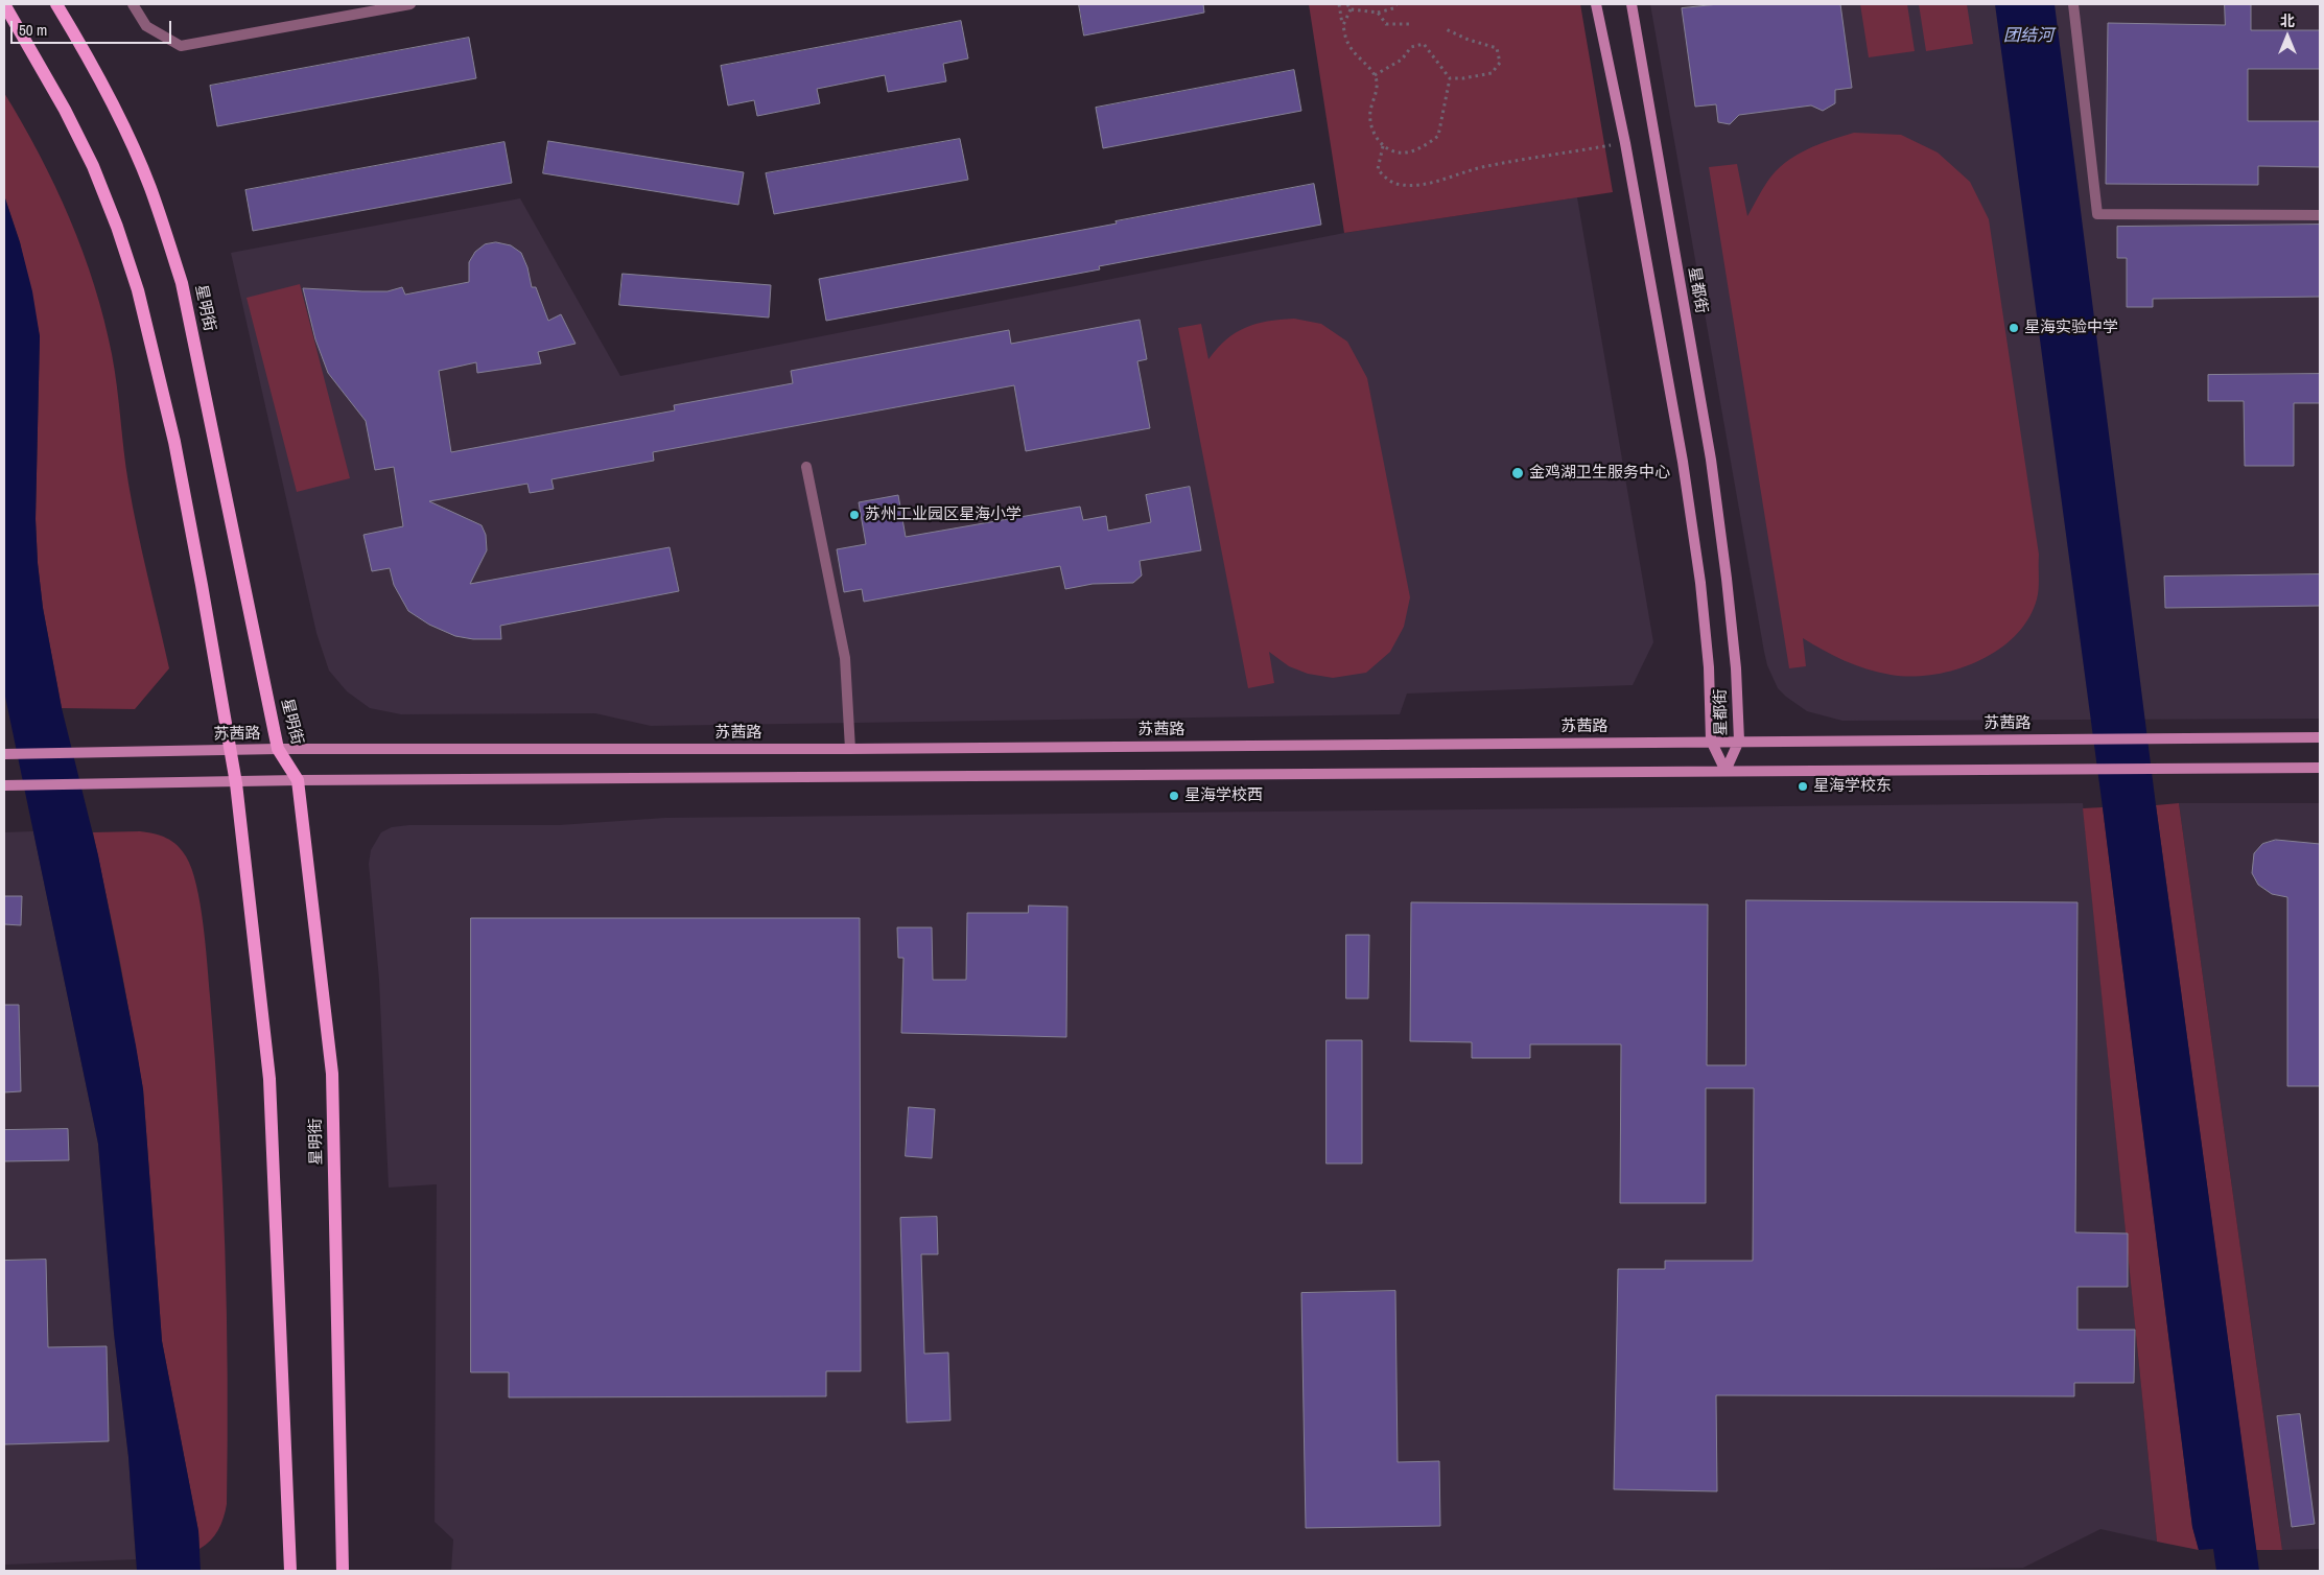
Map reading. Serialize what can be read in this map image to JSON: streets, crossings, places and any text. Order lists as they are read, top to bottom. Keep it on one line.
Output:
{"streets":{"main road":["星都街","星明街","苏茜路"]},"crossings":[["星都街","苏茜路"],["星明街","苏茜路"]],"water":["团结河"],"places":["星海实验中学","金鸡湖卫生服务中心","苏州工业园区星海小学","星海学校东","星海学校西"],"scale_bar":"50 m","north":"top"}
